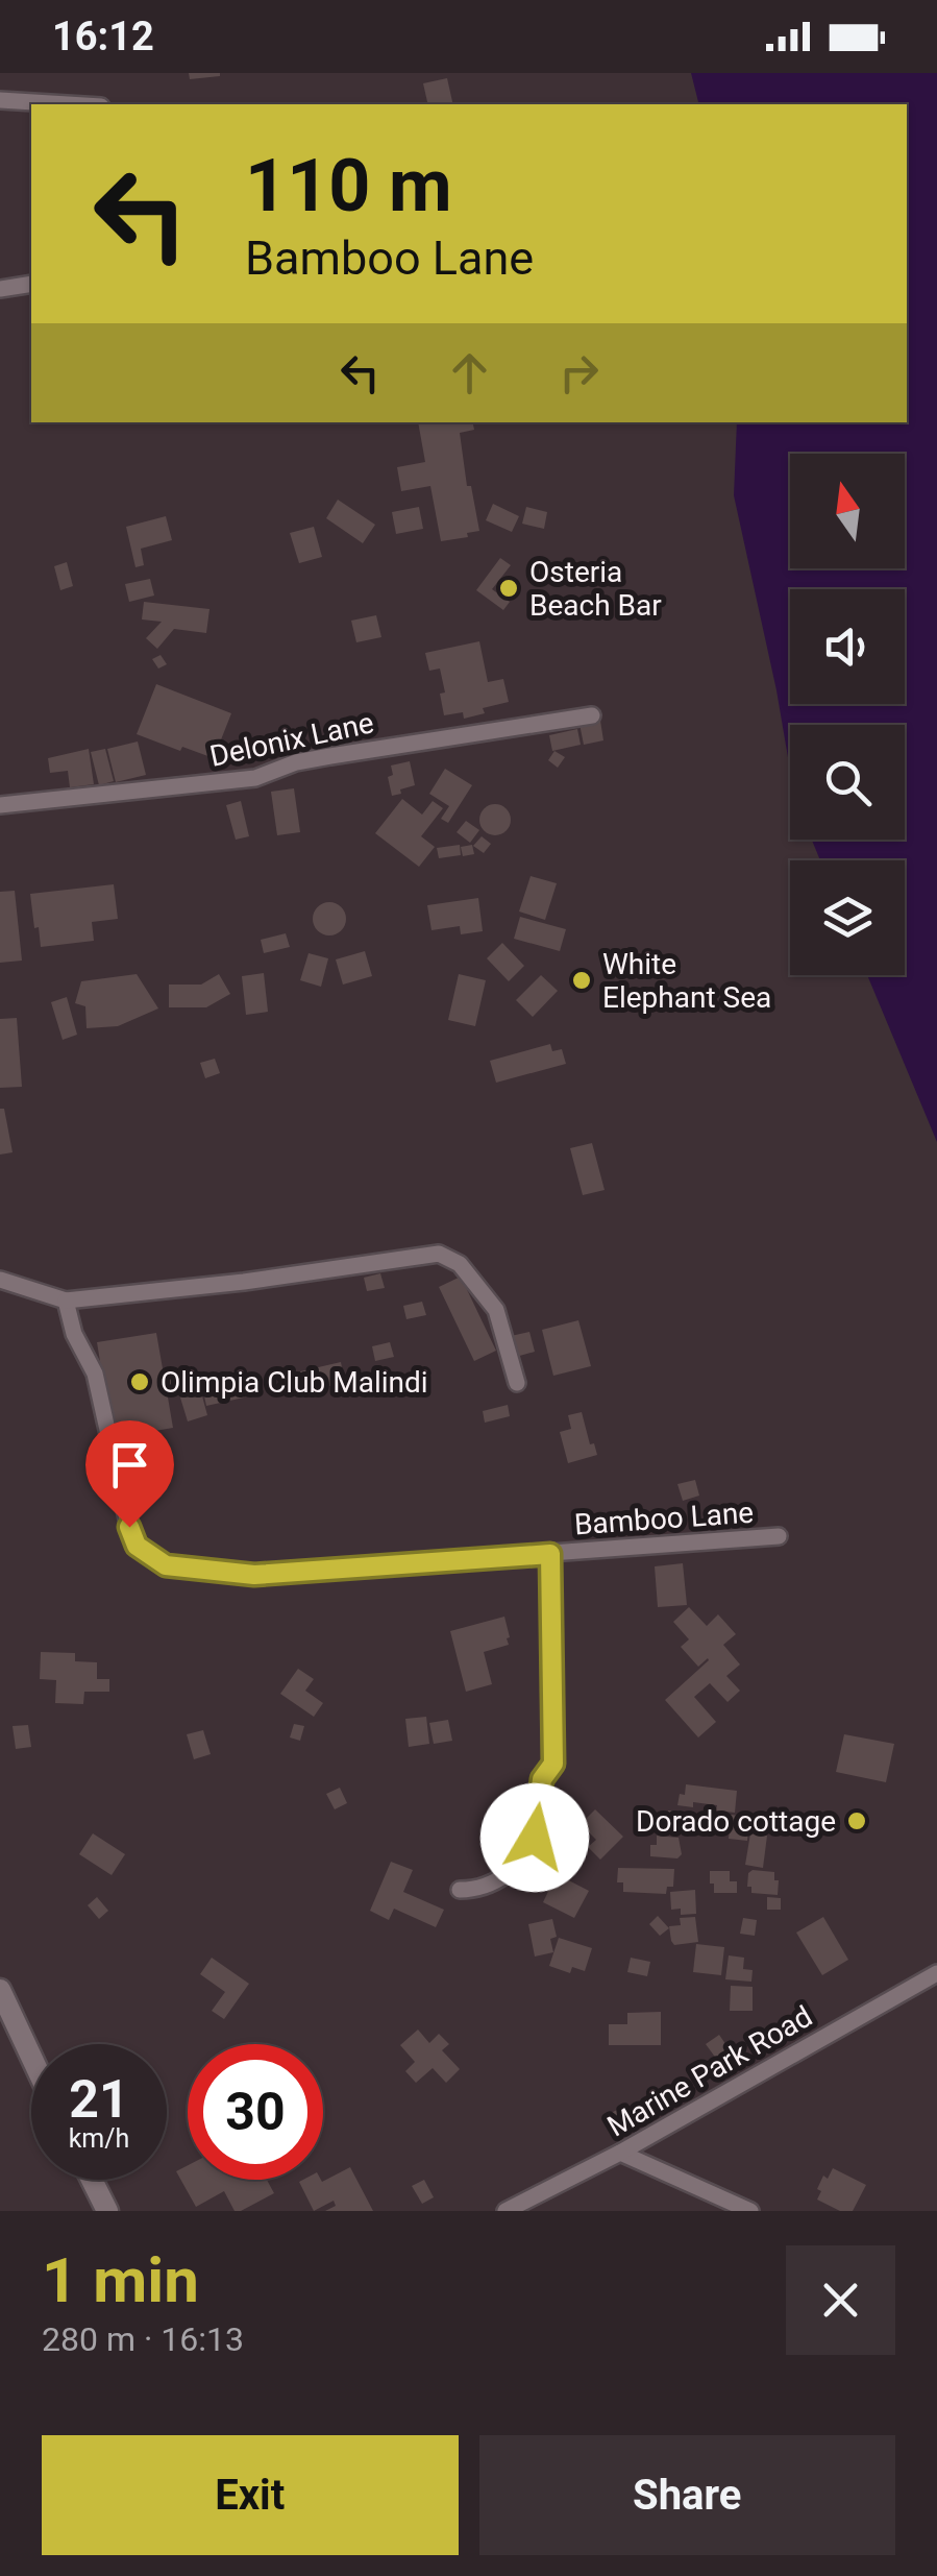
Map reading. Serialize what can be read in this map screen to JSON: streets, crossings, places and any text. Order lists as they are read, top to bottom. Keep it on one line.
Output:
{"streets":{"street":["Delonix Lane","Bamboo Lane","Marine Park Road"]},"places":["Osteria Beach Bar","White Elephant Sea","Olimpia Club Malindi","Dorado cottage"],"north":"top","page":{"status":"16:12","turn":["110 m","Bamboo Lane"],"speed":"21 km/h","limit":"30","heading":["1 min","280 m · 16:13"],"buttons":["Exit","Share"]}}
